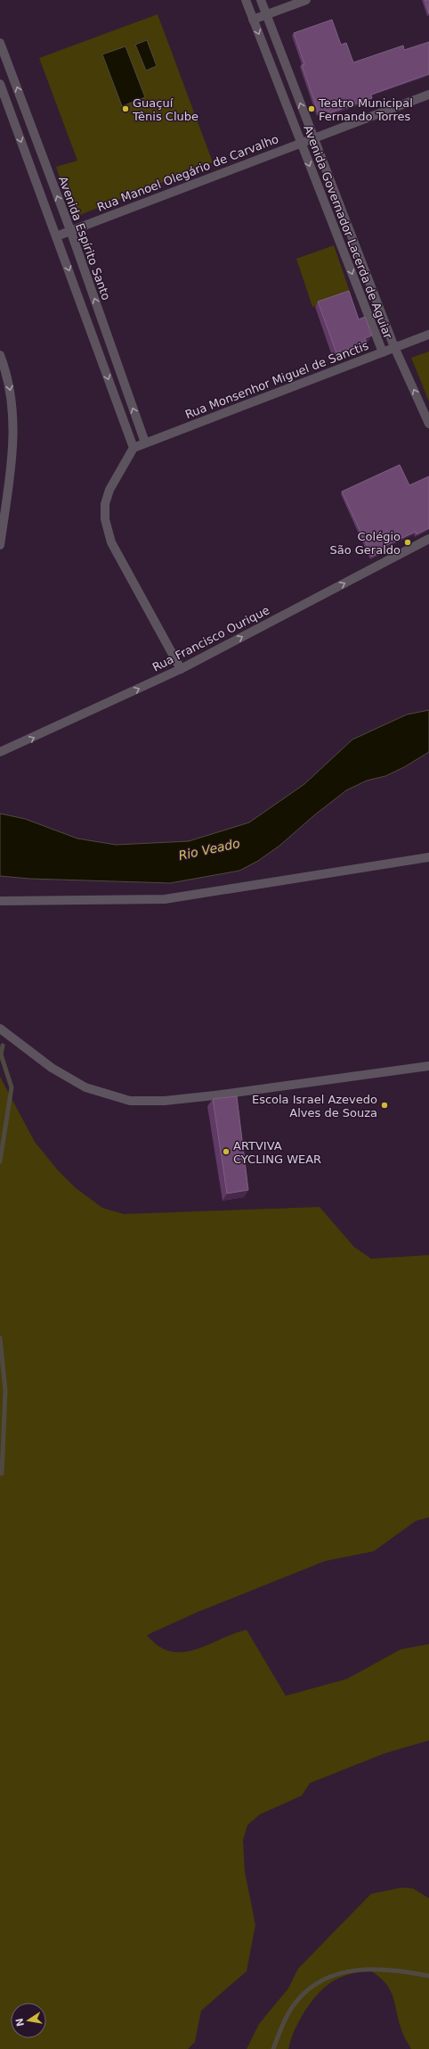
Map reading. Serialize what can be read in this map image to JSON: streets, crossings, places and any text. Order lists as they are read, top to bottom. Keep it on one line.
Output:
{"streets":{"street":["Rua Manoel Olegário de Carvalho","Avenida Governador Lacerda de Aguiar","Avenida Espírito Santo","Rua Monsenhor Miguel de Sanctis","Rua Francisco Ourique"]},"crossings":[["Rua Manoel Olegário de Carvalho","Avenida Governador Lacerda de Aguiar"],["Rua Manoel Olegário de Carvalho","Avenida Espírito Santo"],["Avenida Governador Lacerda de Aguiar","Rua Monsenhor Miguel de Sanctis"],["Avenida Espírito Santo","Rua Monsenhor Miguel de Sanctis"]],"one_way":["Rua Francisco Ourique"],"water":["Rio Veado"],"places":["Guaçuí Tênis Clube","Teatro Municipal Fernando Torres","Colégio São Geraldo","Escola Israel Azevedo Alves de Souza","ARTVIVA CYCLING WEAR"],"north":"left"}
